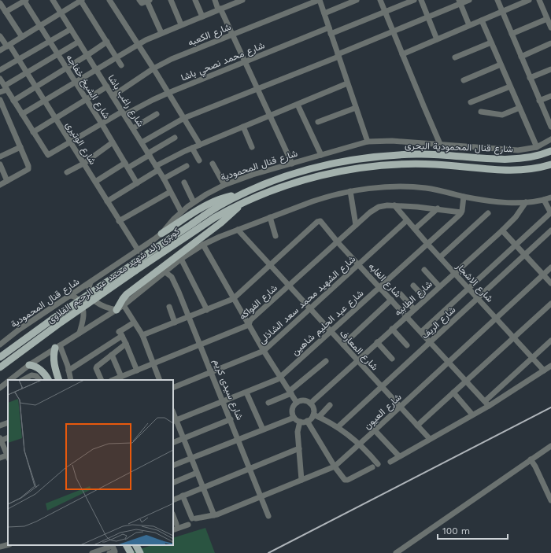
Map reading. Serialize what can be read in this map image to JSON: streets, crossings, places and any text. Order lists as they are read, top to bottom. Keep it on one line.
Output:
{"streets":{"main road":["شارع قنال المحمودية البحرى","كوبرى رائد شهيد محمد عبد الرحيم القلاوى"],"street":["شارع الكعبه","شارع محمد نصحي باشا","شارع الشيخ خفاجه","شارع راغب باشا","شارع الوتيرى","شارع قنال المحمودية","شارع الغابه","شارع الاشجار","شارع الطابيه","شارع الشهيد محمد سعد الشاذلى","شارع الفواكه","شارع عبد الحليم شاهين","شارع الريف","شارع المعارف","شارع سيدى كريم","شارع العيون"]},"crossings":[["شارع الكعبه","شارع راغب باشا"],["شارع محمد نصحي باشا","شارع الشيخ خفاجه"],["شارع محمد نصحي باشا","شارع راغب باشا"],["شارع محمد نصحي باشا","شارع الوتيرى"],["شارع راغب باشا","شارع قنال المحمودية"],["شارع الوتيرى","شارع قنال المحمودية"],["شارع قنال المحمودية البحرى","كوبرى رائد شهيد محمد عبد الرحيم القلاوى"],["شارع الغابه","شارع الطابيه"],["شارع الغابه","شارع الشهيد محمد سعد الشاذلى"],["شارع الغابه","شارع الفواكه"],["شارع الغابه","شارع عبد الحليم شاهين"],["شارع الغابه","شارع الريف"],["شارع الغابه","شارع المعارف"],["شارع الغابه","شارع العيون"],["شارع الاشجار","شارع الطابيه"],["شارع الاشجار","شارع الشهيد محمد سعد الشاذلى"],["شارع الاشجار","شارع الفواكه"],["شارع الاشجار","شارع عبد الحليم شاهين"],["شارع الاشجار","شارع الريف"],["شارع الاشجار","شارع العيون"],["شارع الطابيه","شارع المعارف"],["شارع الشهيد محمد سعد الشاذلى","شارع المعارف"],["شارع الشهيد محمد سعد الشاذلى","شارع سيدى كريم"],["شارع الفواكه","شارع عبد الحليم شاهين"],["شارع الفواكه","شارع المعارف"],["شارع الفواكه","شارع سيدى كريم"],["شارع عبد الحليم شاهين","شارع المعارف"],["شارع عبد الحليم شاهين","شارع سيدى كريم"],["شارع الريف","شارع المعارف"],["شارع المعارف","شارع العيون"],["شارع سيدى كريم","شارع العيون"]],"scale_bar":"100 m"}
